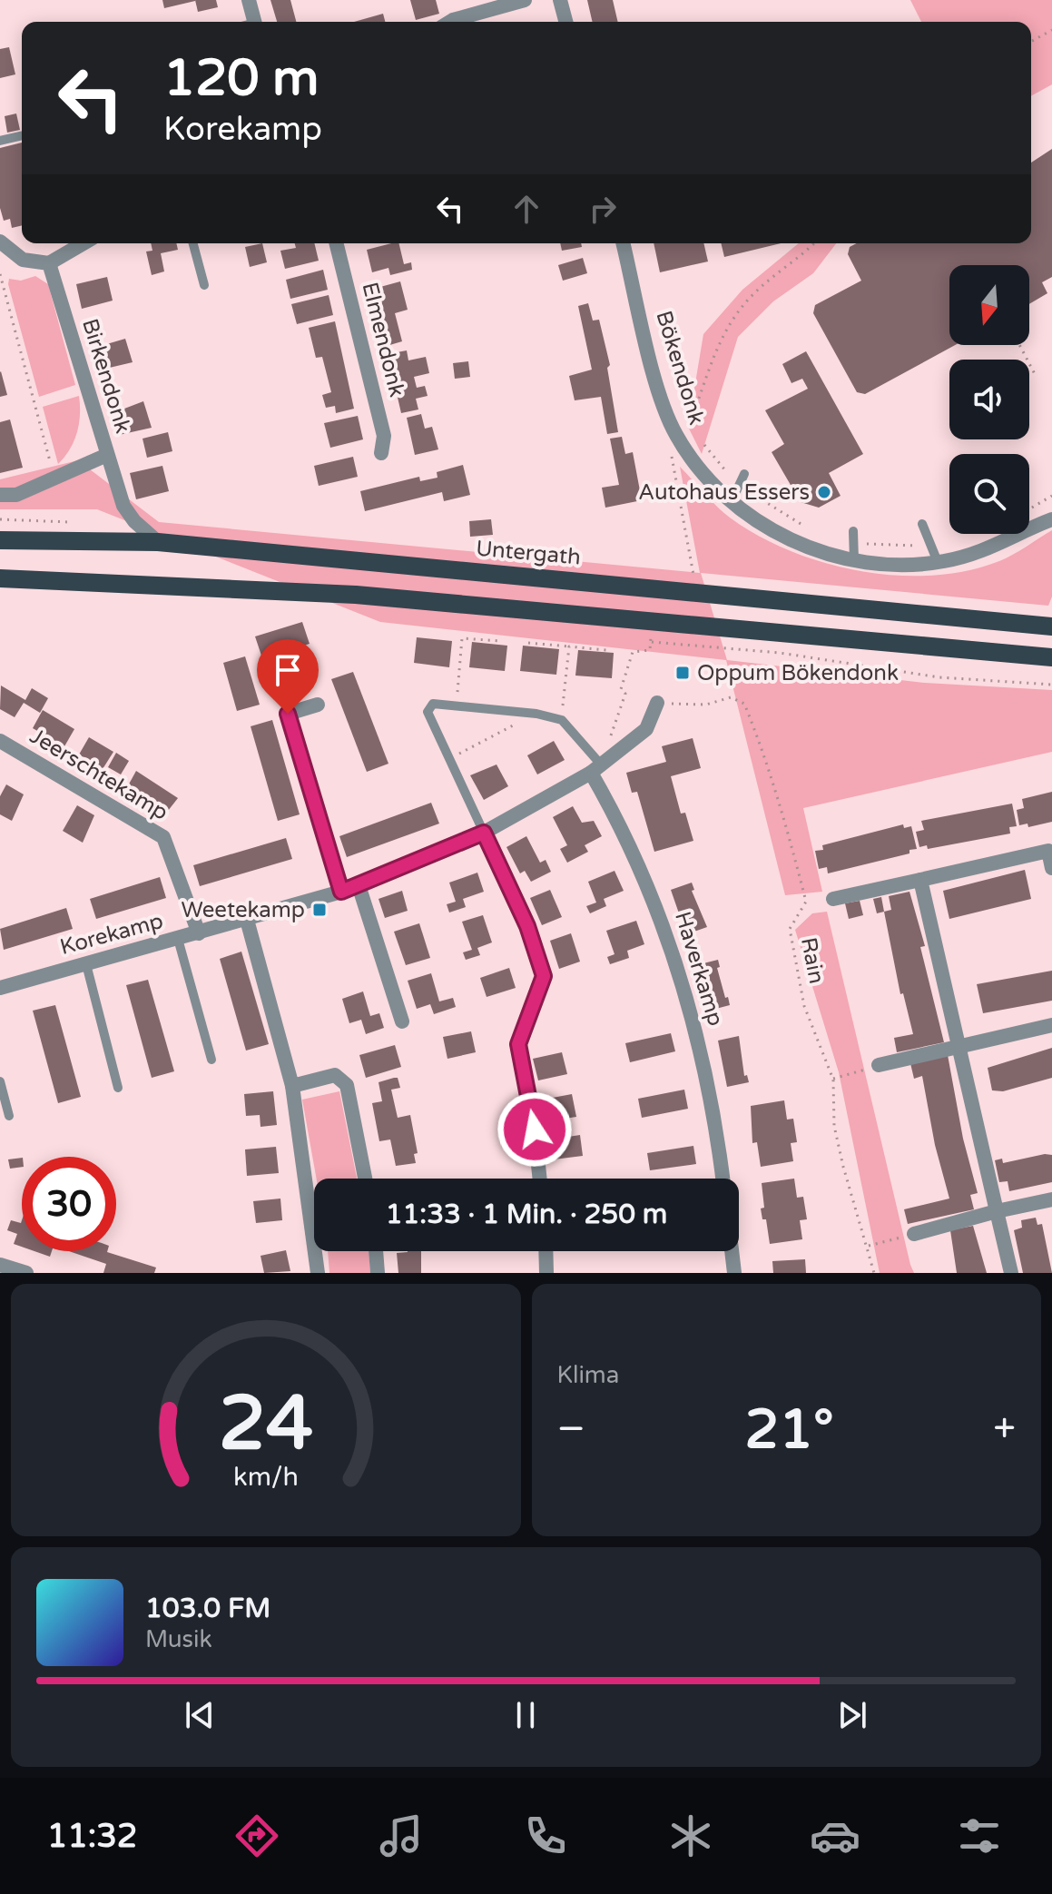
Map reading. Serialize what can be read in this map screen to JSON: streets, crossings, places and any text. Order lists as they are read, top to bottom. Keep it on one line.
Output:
{"streets":{"main road":["Untergath"],"street":["Elmendonk","Bökendonk","Birkendonk","Jeerschtekamp","Korekamp","Haverkamp"],"path":["Rain"]},"crossings":[["Birkendonk","Untergath"],["Jeerschtekamp","Korekamp"],["Korekamp","Rain"],["Korekamp","Haverkamp"]],"places":{"other":["Autohaus Essers"],"transit":["Oppum Bökendonk","Weetekamp"]},"north":"bottom","page":{"turn":["120 m","Korekamp"],"limit":"30","trip":"11:33 · 1 Min. · 250 m","tile":"Klima","heat":["−","21°","+"],"song":["103.0 FM","Musik"],"tabs":"11:32","gauge":["24","km/h"]}}
